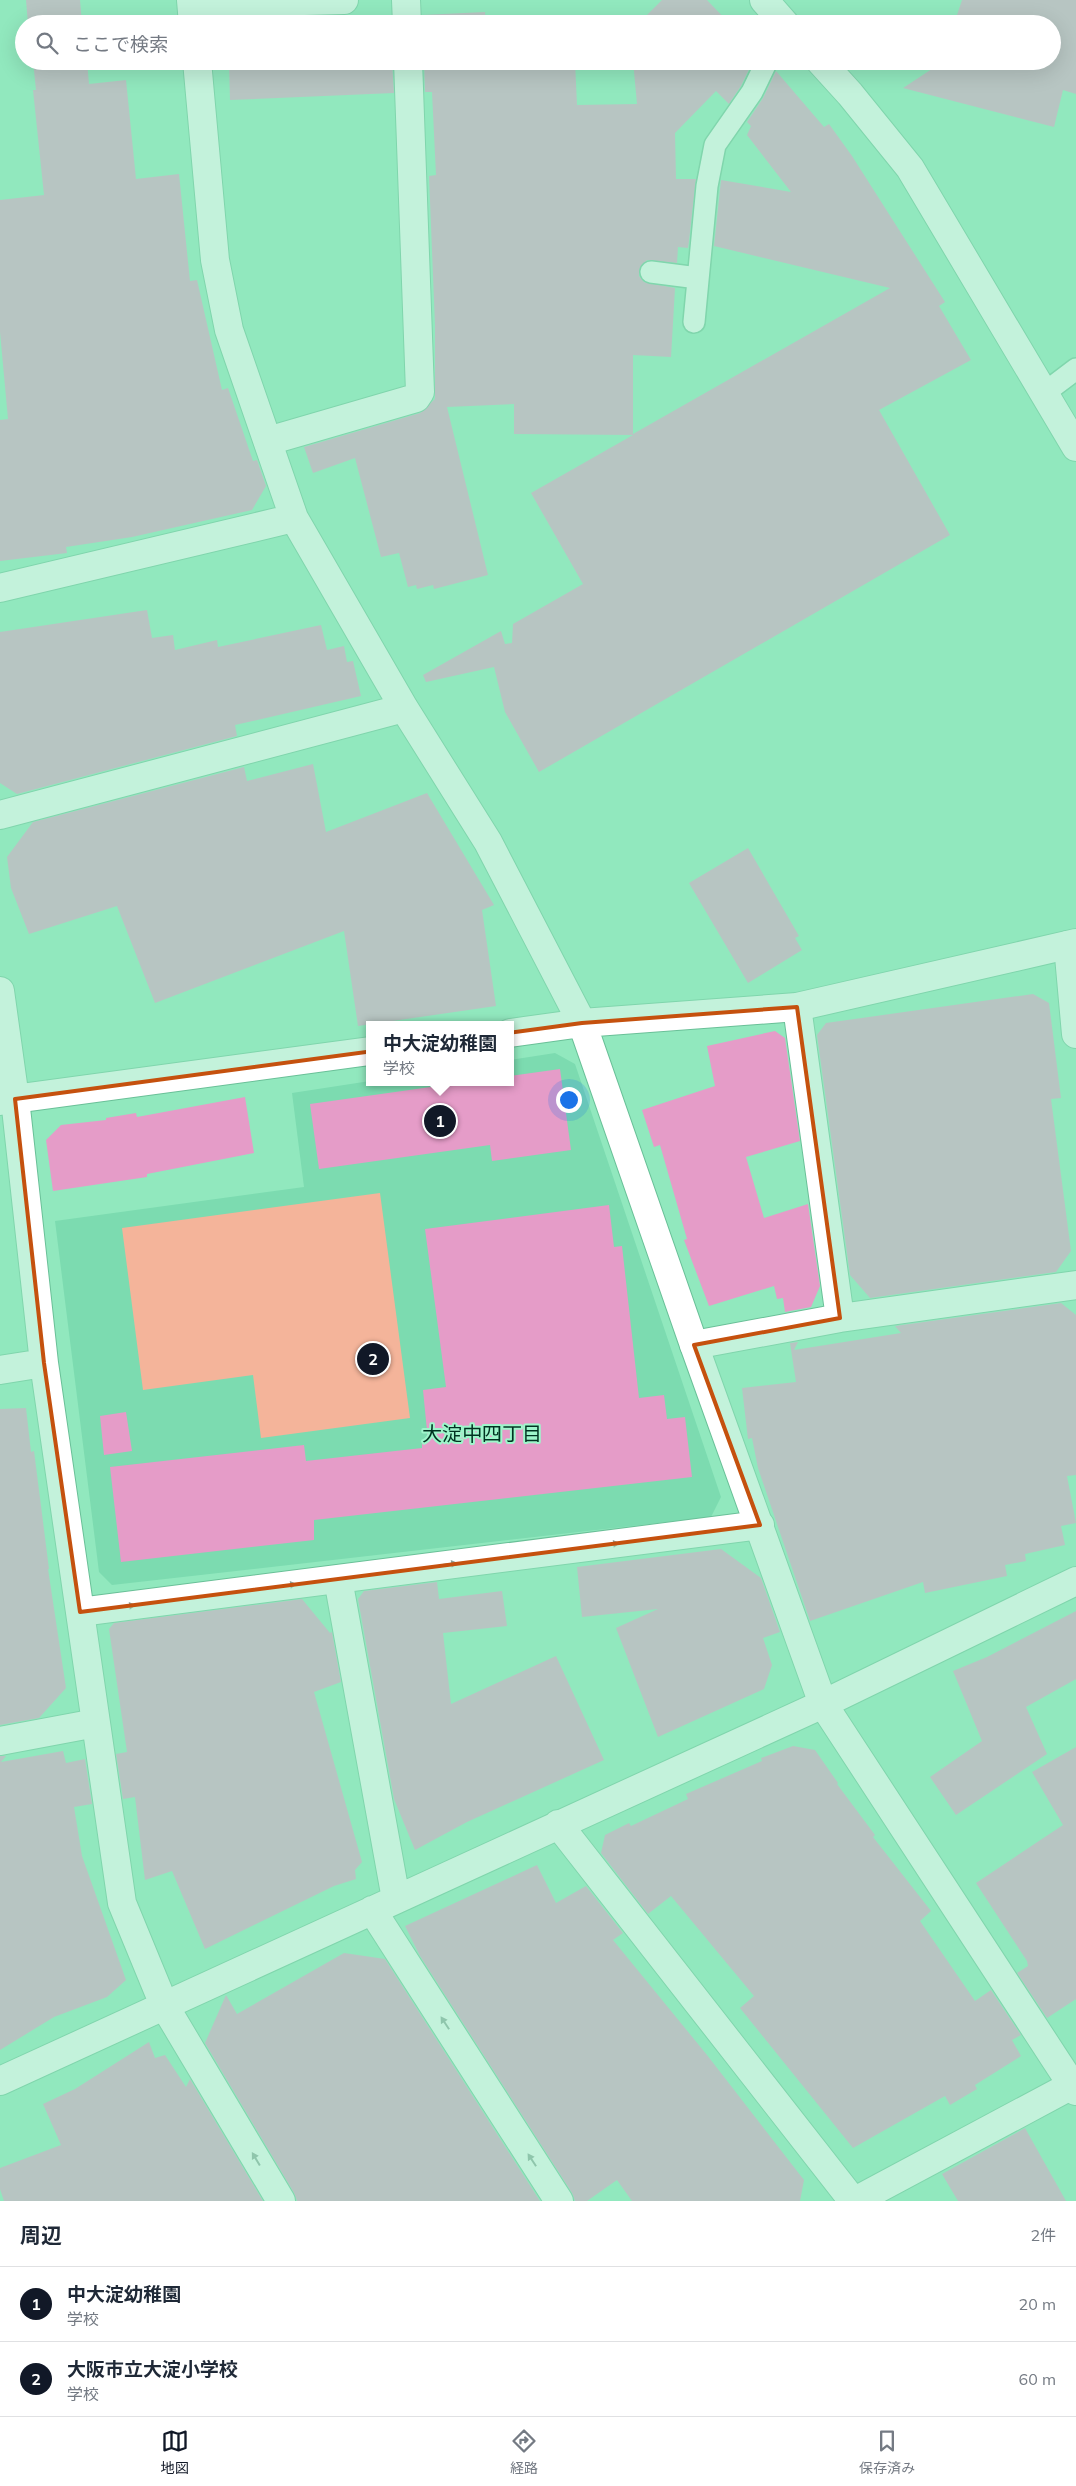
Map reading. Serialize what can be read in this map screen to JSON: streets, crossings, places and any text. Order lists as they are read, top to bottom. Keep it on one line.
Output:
{"districts":["大淀中四丁目"],"page":{"search":"ここで検索","popup":["中大淀幼稚園","学校"],"pins":["1","2"],"heading":["周辺","2件"],"list":[{"mark":"1","name":"中大淀幼稚園","note":"学校","value":"20 m"},{"mark":"2","name":"大阪市立大淀小学校","note":"学校","value":"60 m"}],"nav":["地図","経路","保存済み"]}}
